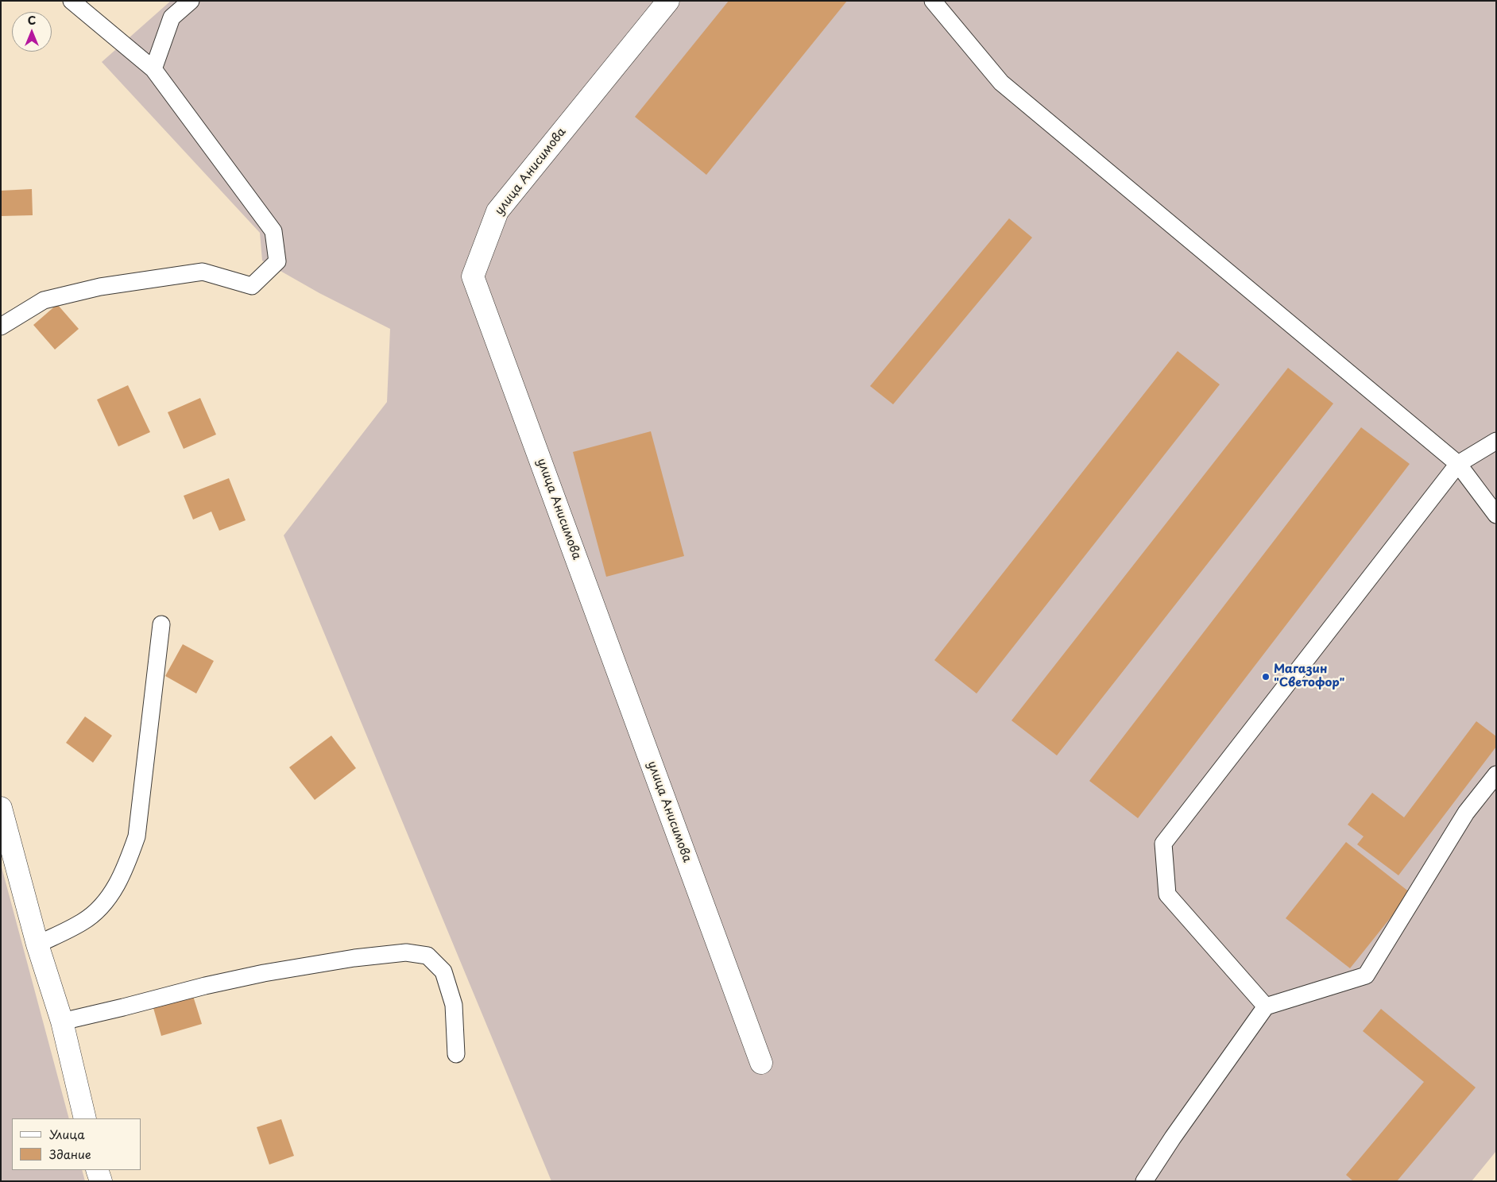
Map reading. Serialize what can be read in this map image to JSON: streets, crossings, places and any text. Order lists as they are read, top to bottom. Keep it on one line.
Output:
{"streets":{"street":["улица Анисимова"]},"places":["Магазин \"Светофор\""],"legend":["Улица","Здание"],"north":"top"}
